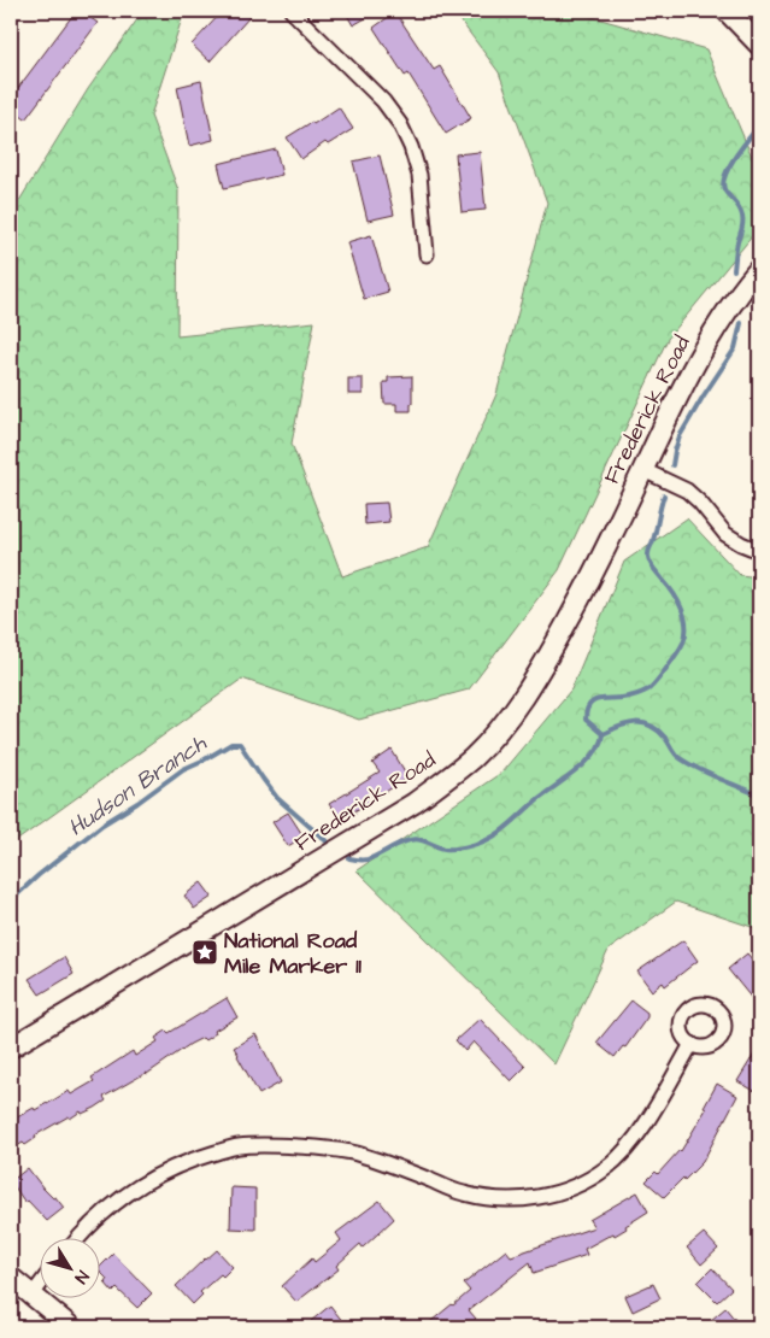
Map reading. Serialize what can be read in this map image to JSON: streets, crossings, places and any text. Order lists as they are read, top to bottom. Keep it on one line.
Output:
{"streets":{"main road":["Frederick Road"]},"water":["Hudson Branch"],"places":{"place":["National Road Mile Marker 11"]},"north":"bottom right"}
